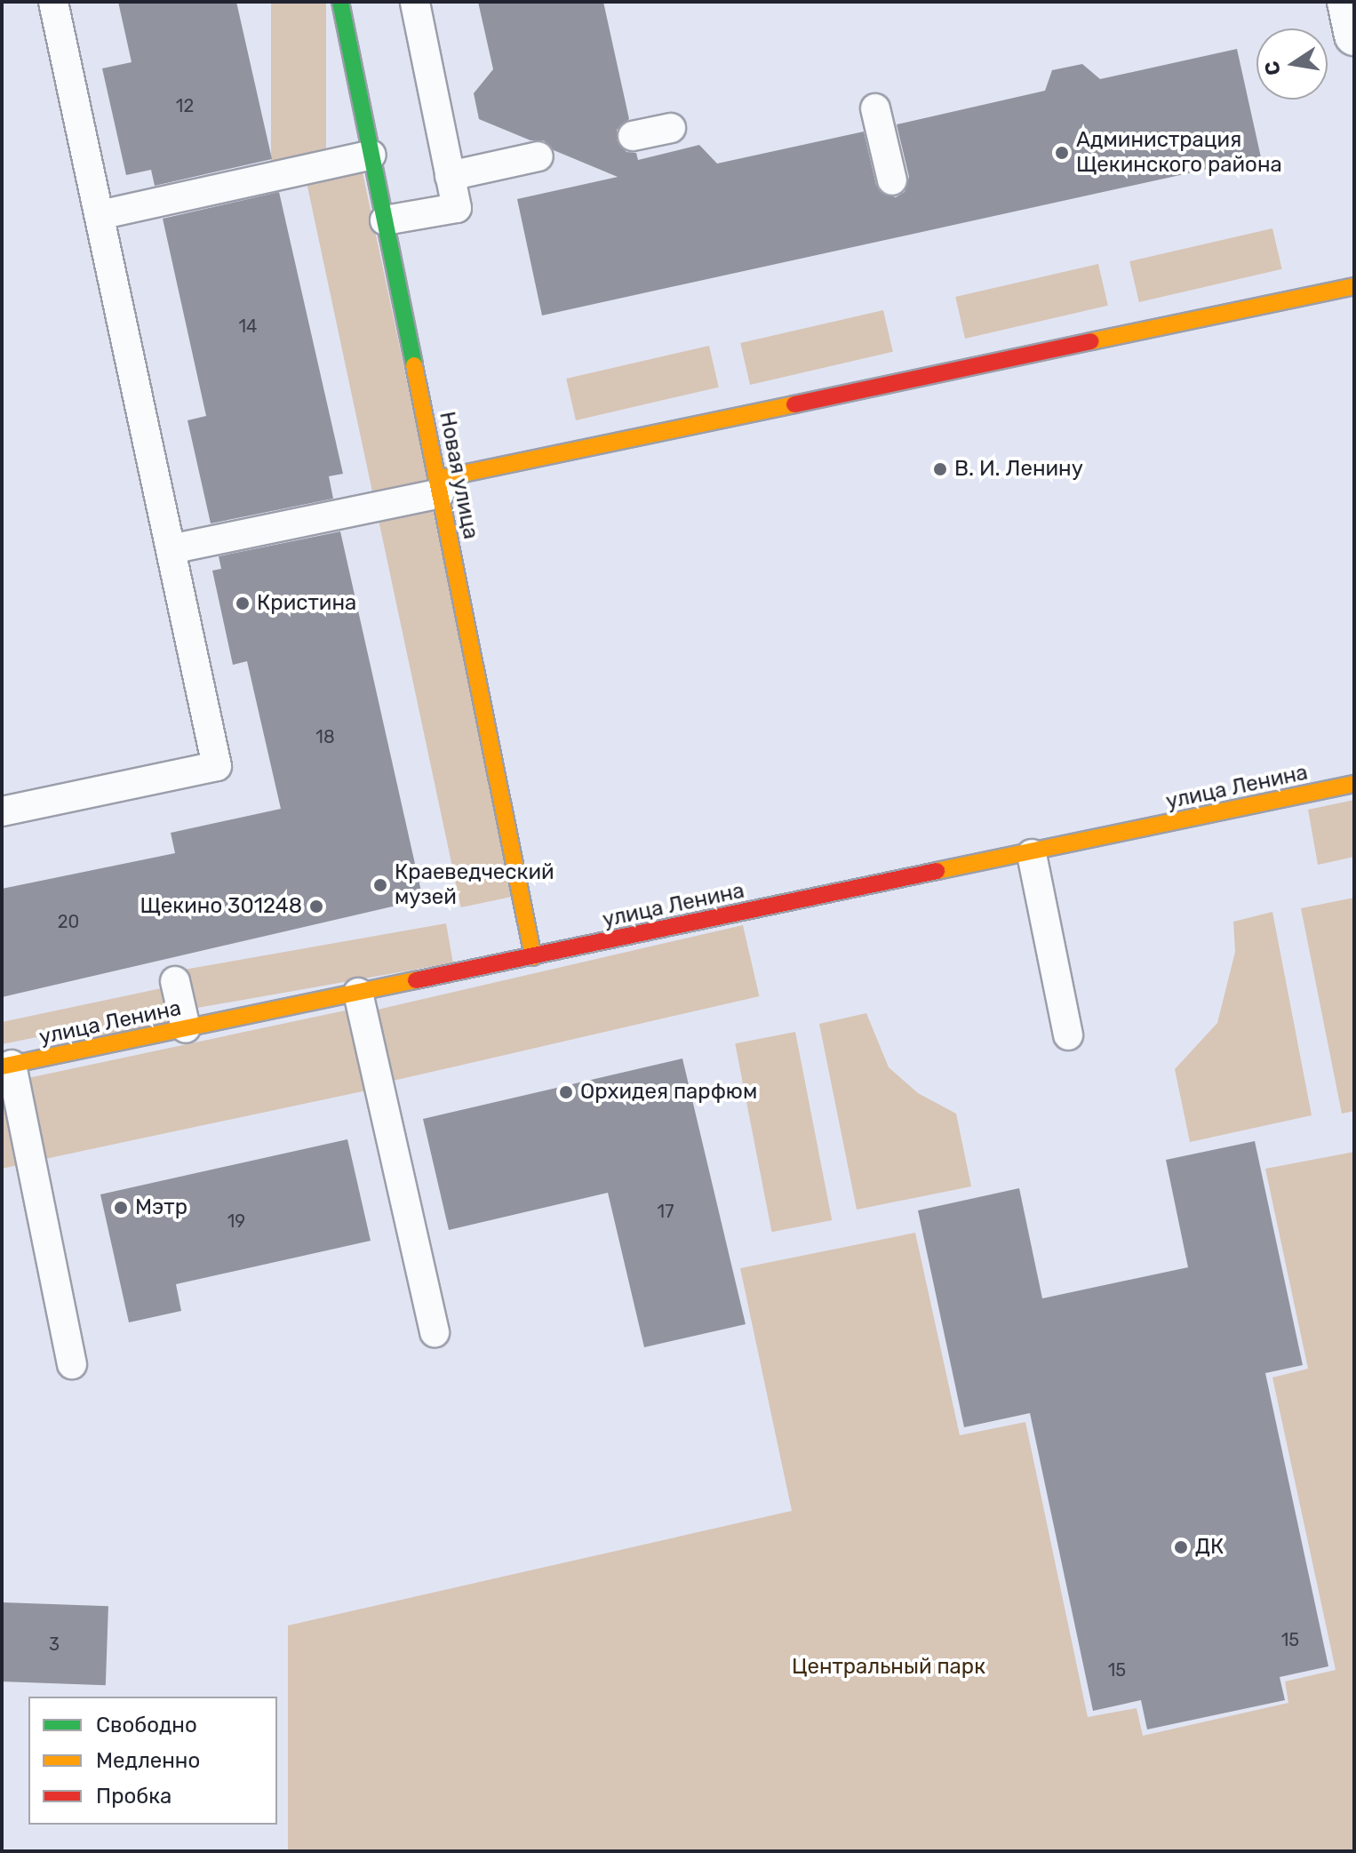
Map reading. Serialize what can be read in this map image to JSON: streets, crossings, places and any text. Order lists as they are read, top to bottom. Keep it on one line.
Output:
{"streets":{"street":["Новая улица","улица Ленина"]},"crossings":[["Новая улица","улица Ленина"]],"parks":["Центральный парк"],"places":["Администрация Щекинского района","В. И. Ленину","Кристина","Краеведческий музей","Щекино 301248","Орхидея парфюм","Мэтр","ДК"],"house_numbers":["12","14","18","20","17","19","15","3","15"],"legend":["Свободно","Медленно","Пробка"],"north":"left"}
